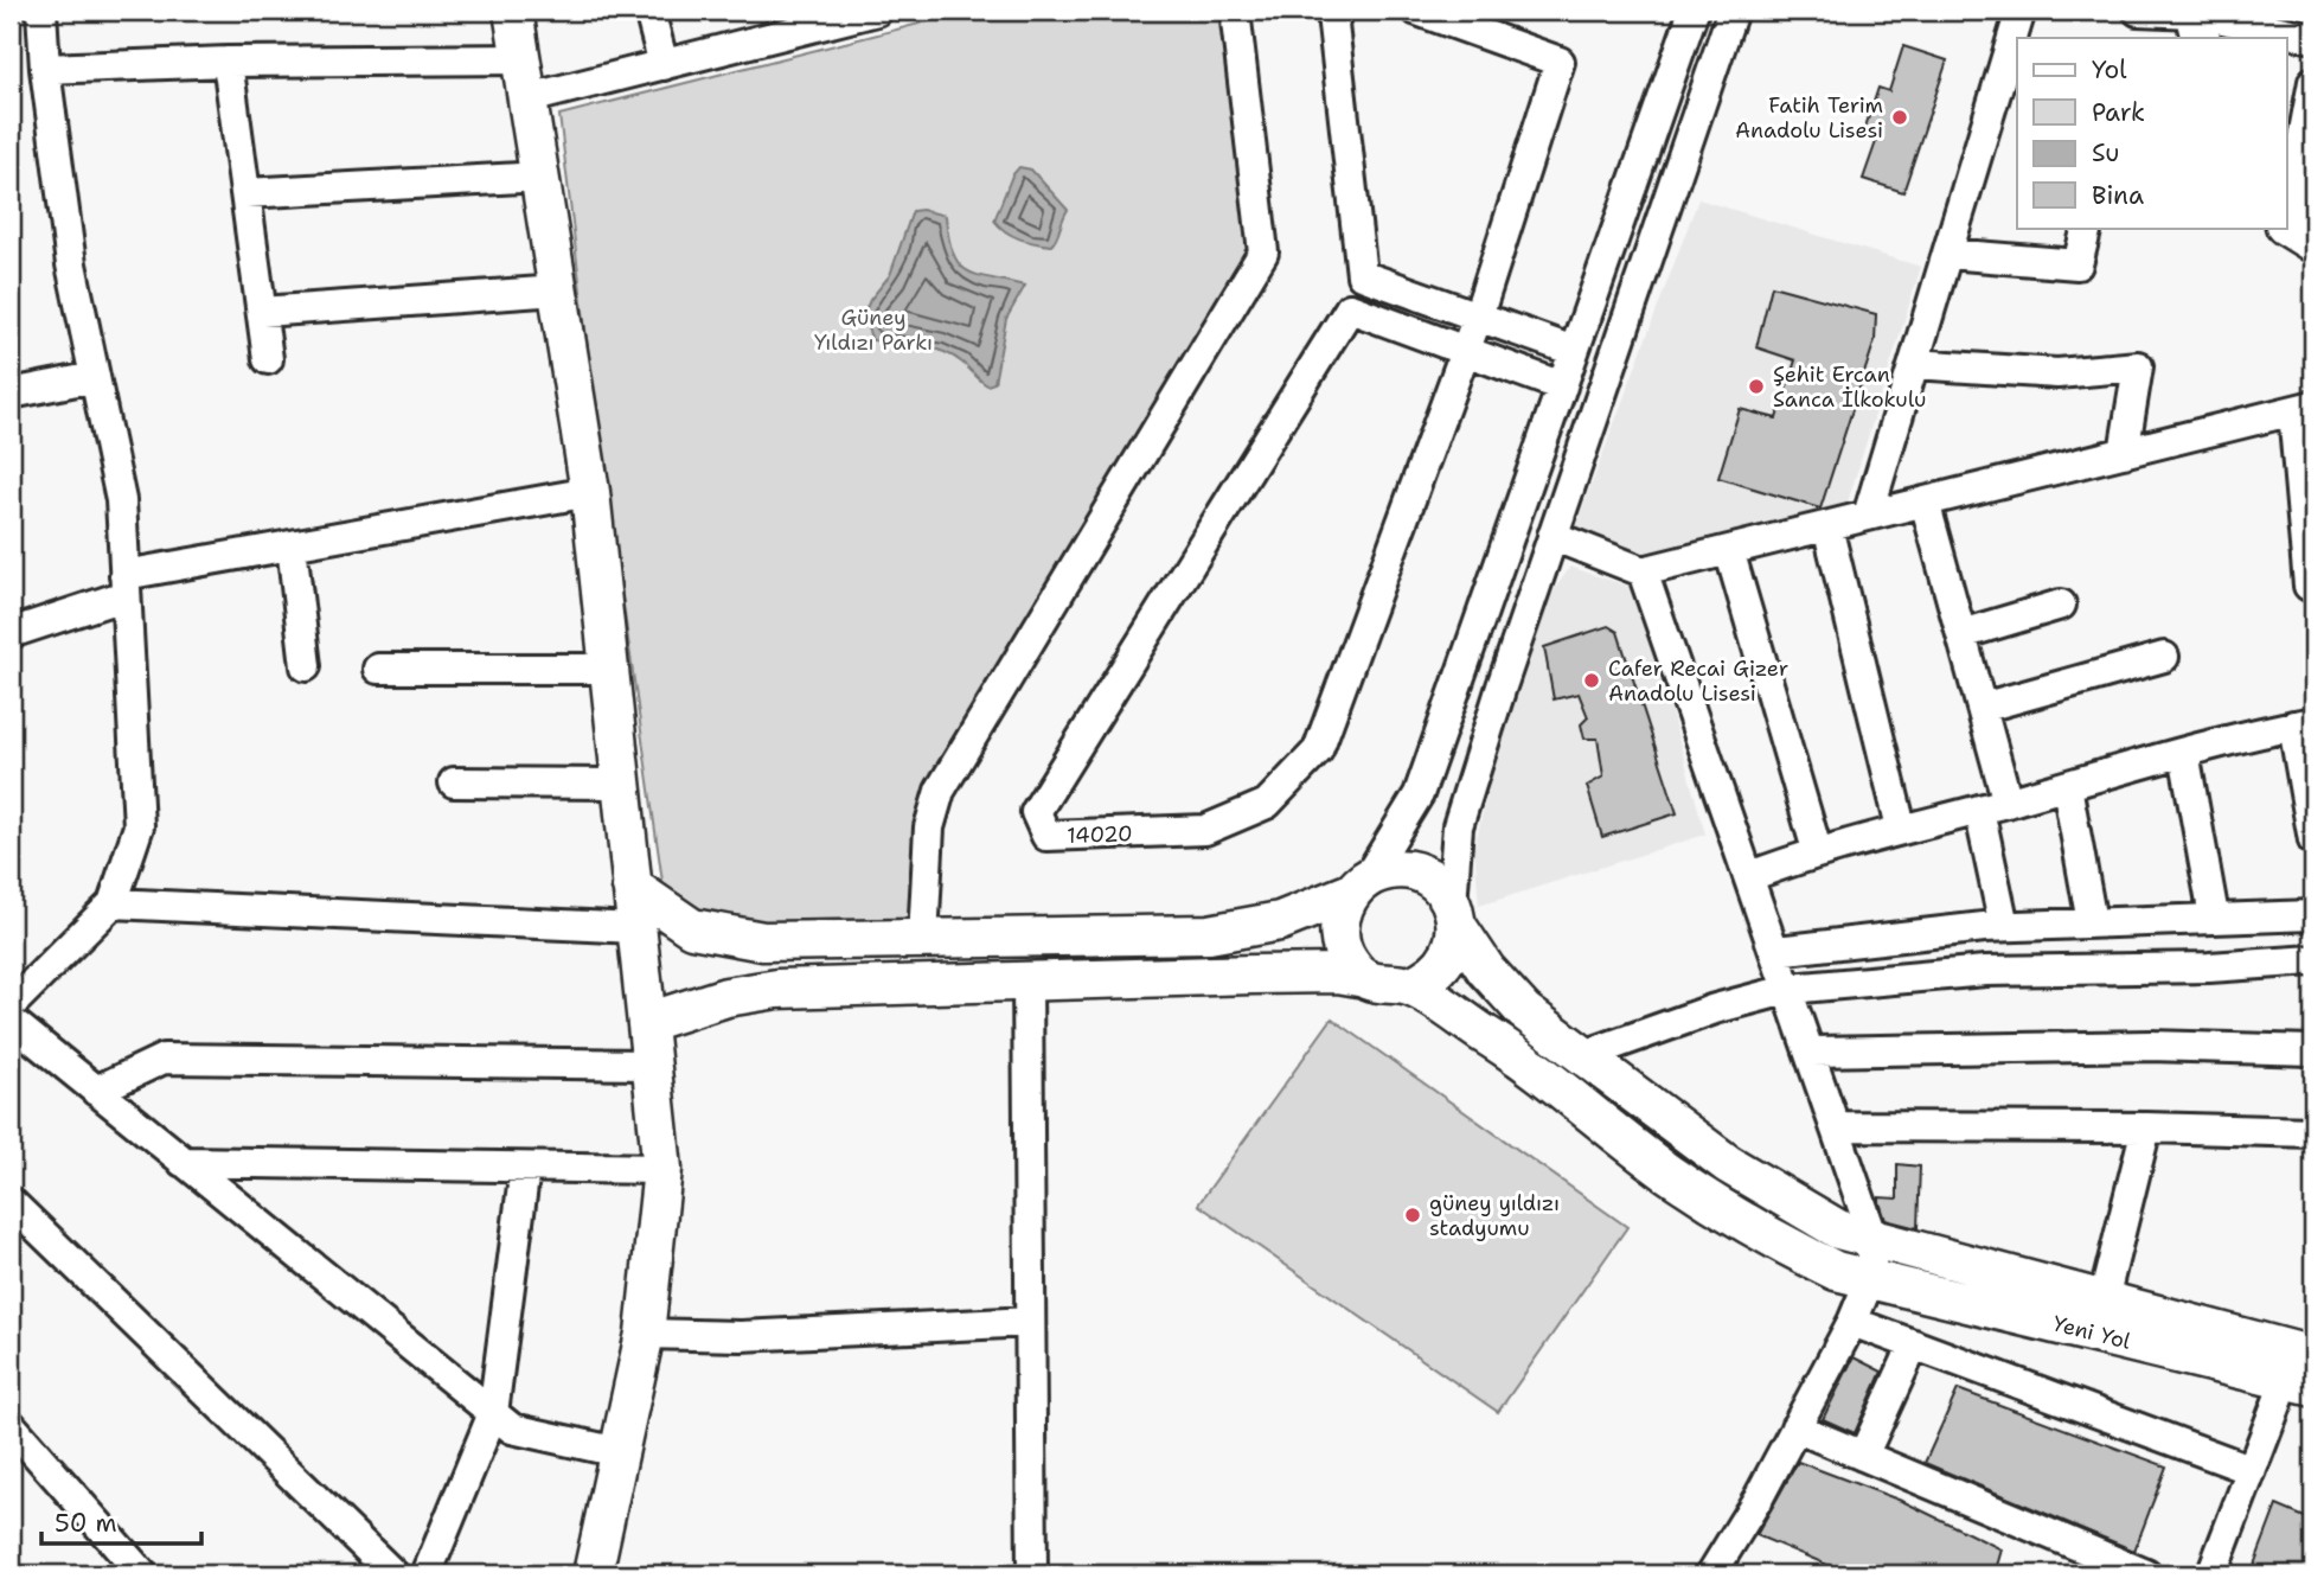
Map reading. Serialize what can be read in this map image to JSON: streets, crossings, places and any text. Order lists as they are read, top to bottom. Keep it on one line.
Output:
{"streets":{"main road":["Yeni Yol"],"street":["14020"]},"parks":["Güney Yıldızı Parkı"],"places":["Fatih Terim Anadolu Lisesi","Şehit Ercan Sanca İlkokulu","Cafer Recai Gizer Anadolu Lisesi","güney yıldızı stadyumu"],"legend":["Yol","Park","Su","Bina"],"scale_bar":"50 m"}
